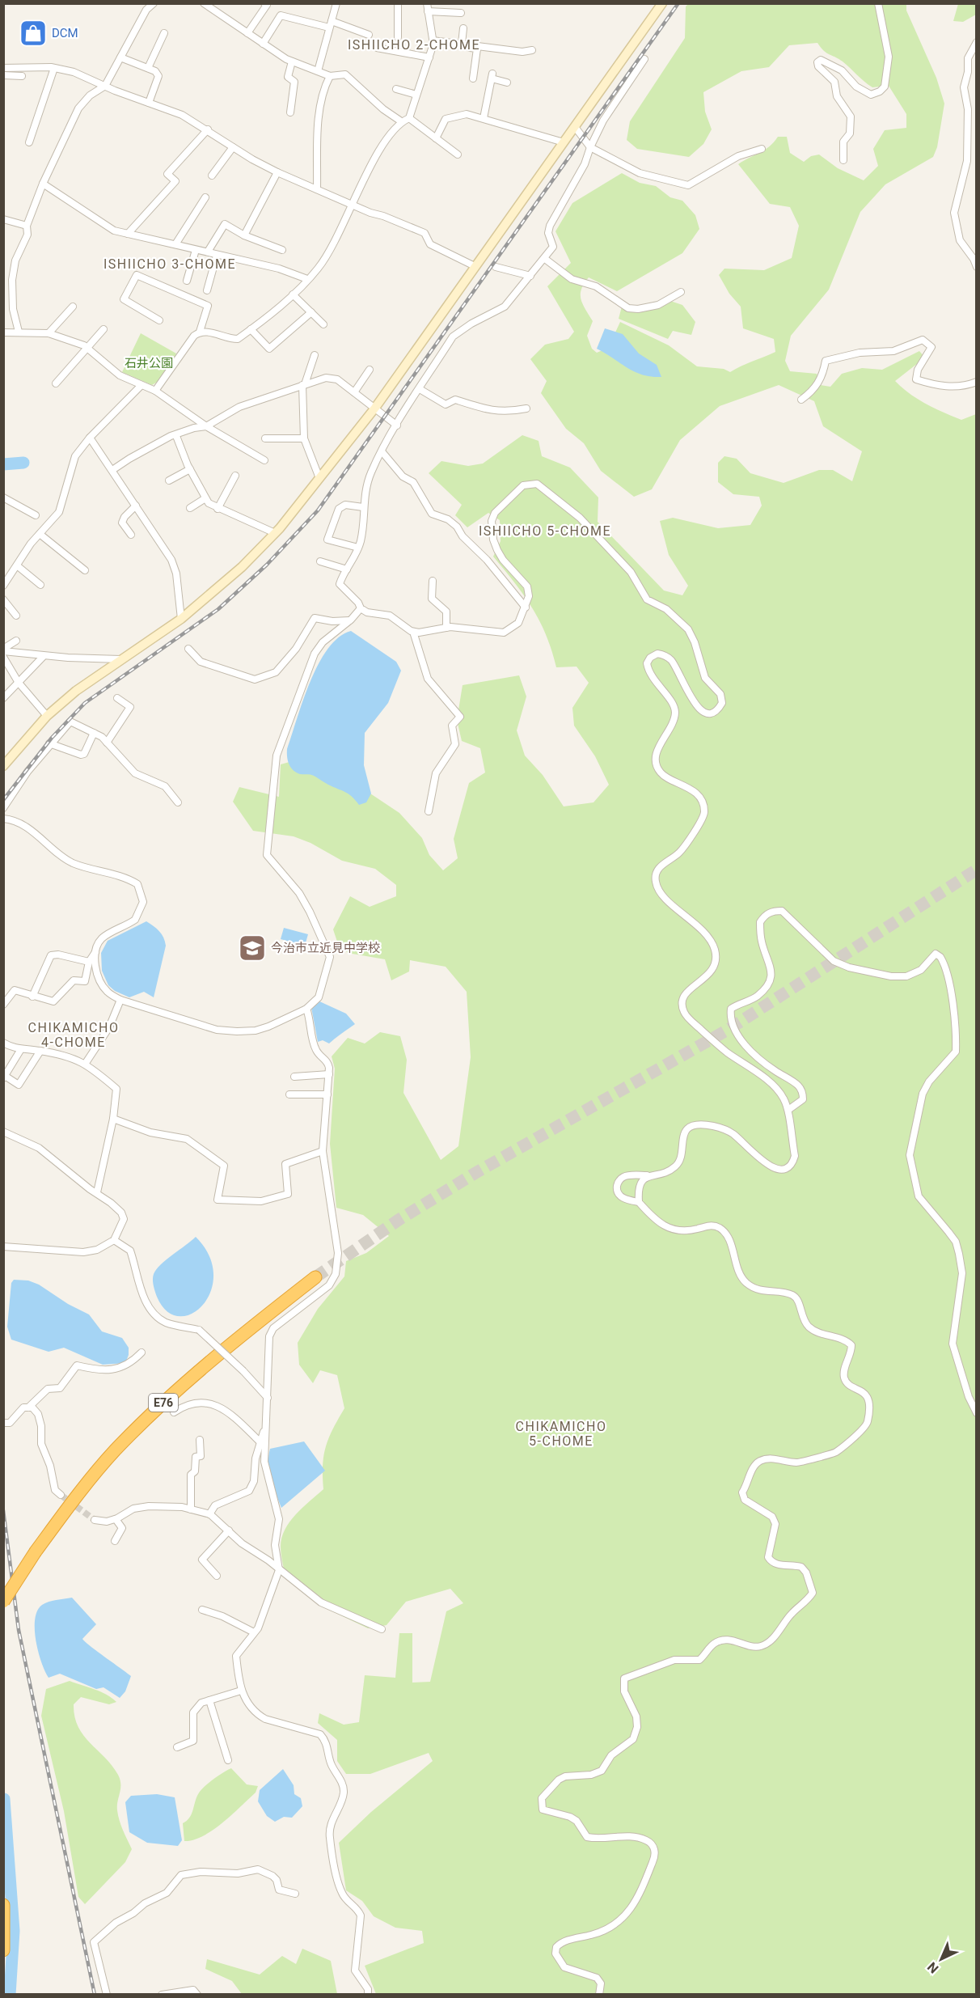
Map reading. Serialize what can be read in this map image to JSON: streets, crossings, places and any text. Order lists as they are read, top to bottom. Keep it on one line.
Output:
{"streets":{"highway":["E76"]},"districts":["ISHIICHO 2-CHOME","ISHIICHO 3-CHOME","ISHIICHO 5-CHOME","CHIKAMICHO 4-CHOME","CHIKAMICHO 5-CHOME"],"parks":["石井公園"],"places":{"shop":["DCM"],"school or university":["今治市立近見中学校"]},"north":"bottom left"}
